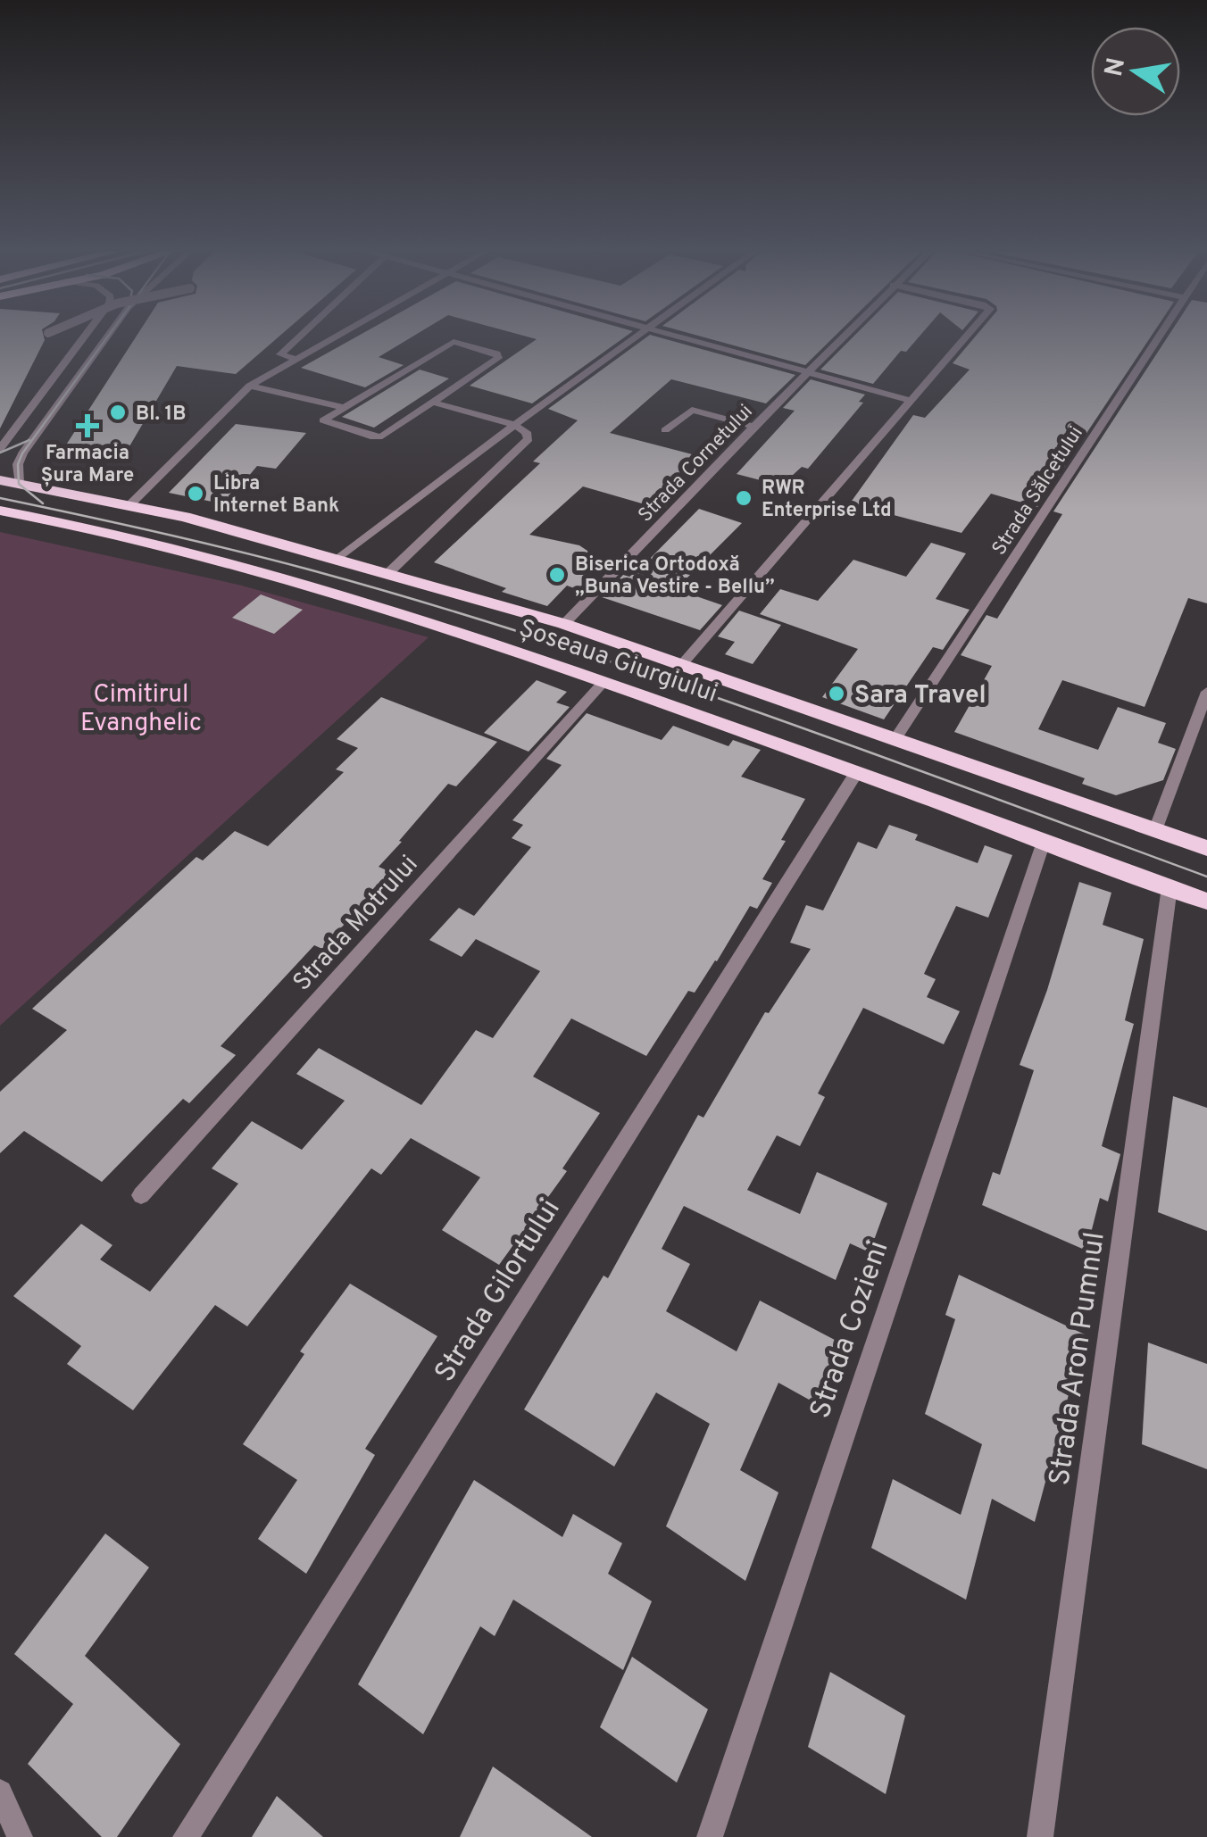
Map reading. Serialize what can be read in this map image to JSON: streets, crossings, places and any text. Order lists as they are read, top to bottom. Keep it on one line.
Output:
{"streets":{"main road":["Șoseaua Giurgiului"],"street":["Strada Cornetului","Strada Sălcetului","Strada Motrului","Strada Gilortului","Strada Cozieni","Strada Aron Pumnul"]},"crossings":[["Strada Cornetului","Șoseaua Giurgiului"],["Strada Sălcetului","Șoseaua Giurgiului"],["Șoseaua Giurgiului","Strada Motrului"],["Șoseaua Giurgiului","Strada Gilortului"],["Șoseaua Giurgiului","Strada Cozieni"],["Șoseaua Giurgiului","Strada Aron Pumnul"]],"parks":["Cimitirul Evanghelic"],"places":{"other":["Bl. 1B","Libra Internet Bank","RWR Enterprise Ltd","Biserica Ortodoxă „Buna Vestire - Bellu”","Sara Travel"],"health":["Farmacia Șura Mare"]},"north":"left"}
